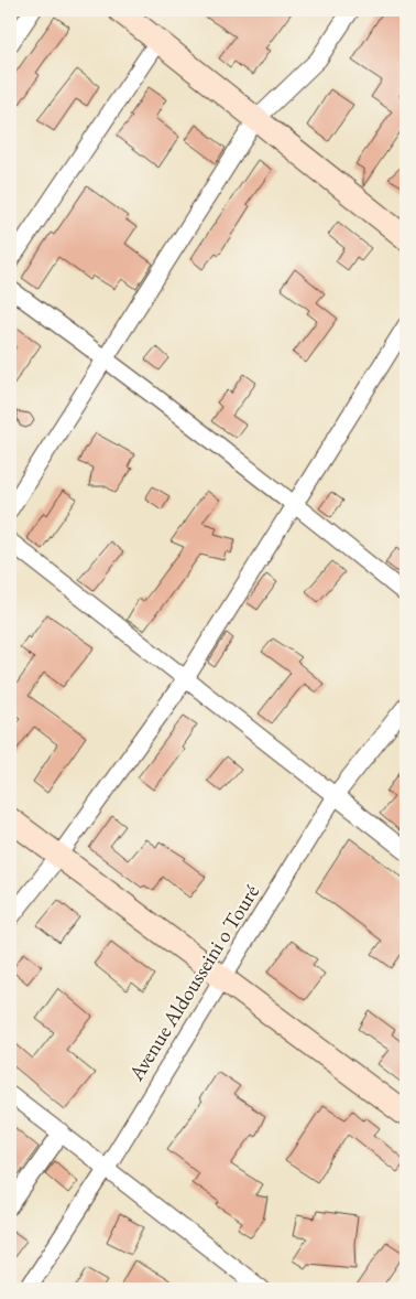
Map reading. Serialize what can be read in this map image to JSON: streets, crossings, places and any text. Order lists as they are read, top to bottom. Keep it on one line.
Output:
{"streets":{"street":["Avenue Aldousseini o Touré"]}}
